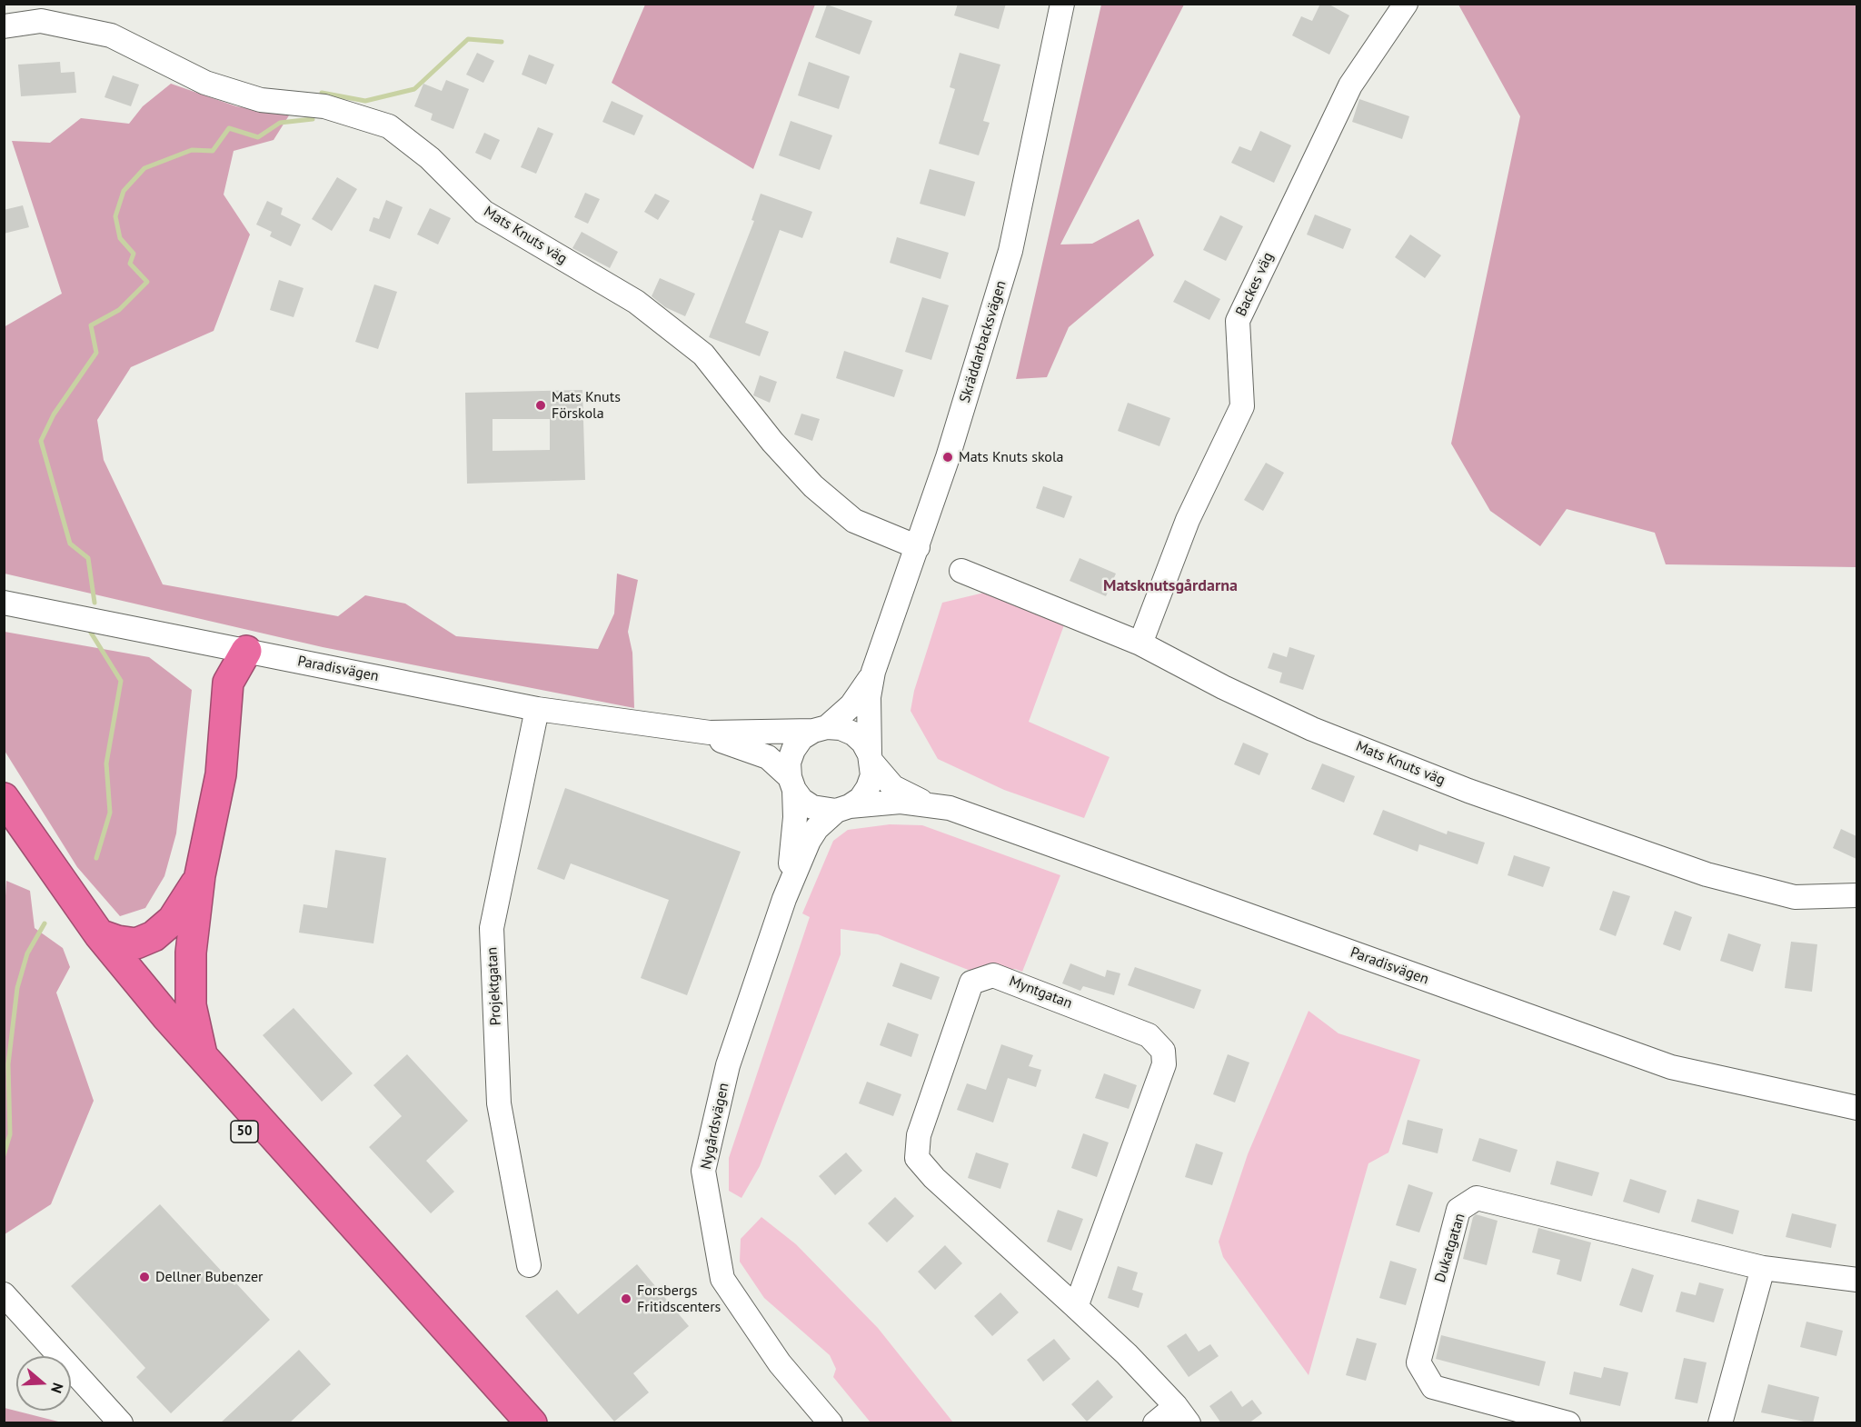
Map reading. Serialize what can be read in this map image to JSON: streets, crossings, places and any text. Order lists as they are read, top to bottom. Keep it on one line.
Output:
{"streets":{"highway":["50"],"street":["Mats Knuts väg","Backes väg","Skräddarbacksvägen","Paradisvägen","Projektgatan","Myntgatan","Nygårdsvägen","Dukatgatan"]},"crossings":[["Mats Knuts väg","Backes väg"],["Mats Knuts väg","Skräddarbacksvägen"],["Skräddarbacksvägen","Paradisvägen"],["Skräddarbacksvägen","Nygårdsvägen"],["Paradisvägen","Projektgatan"],["Paradisvägen","Nygårdsvägen"]],"districts":["Matsknutsgårdarna"],"places":["Mats Knuts Förskola","Mats Knuts skola","Dellner Bubenzer","Forsbergs Fritidscenters"],"north":"right"}
